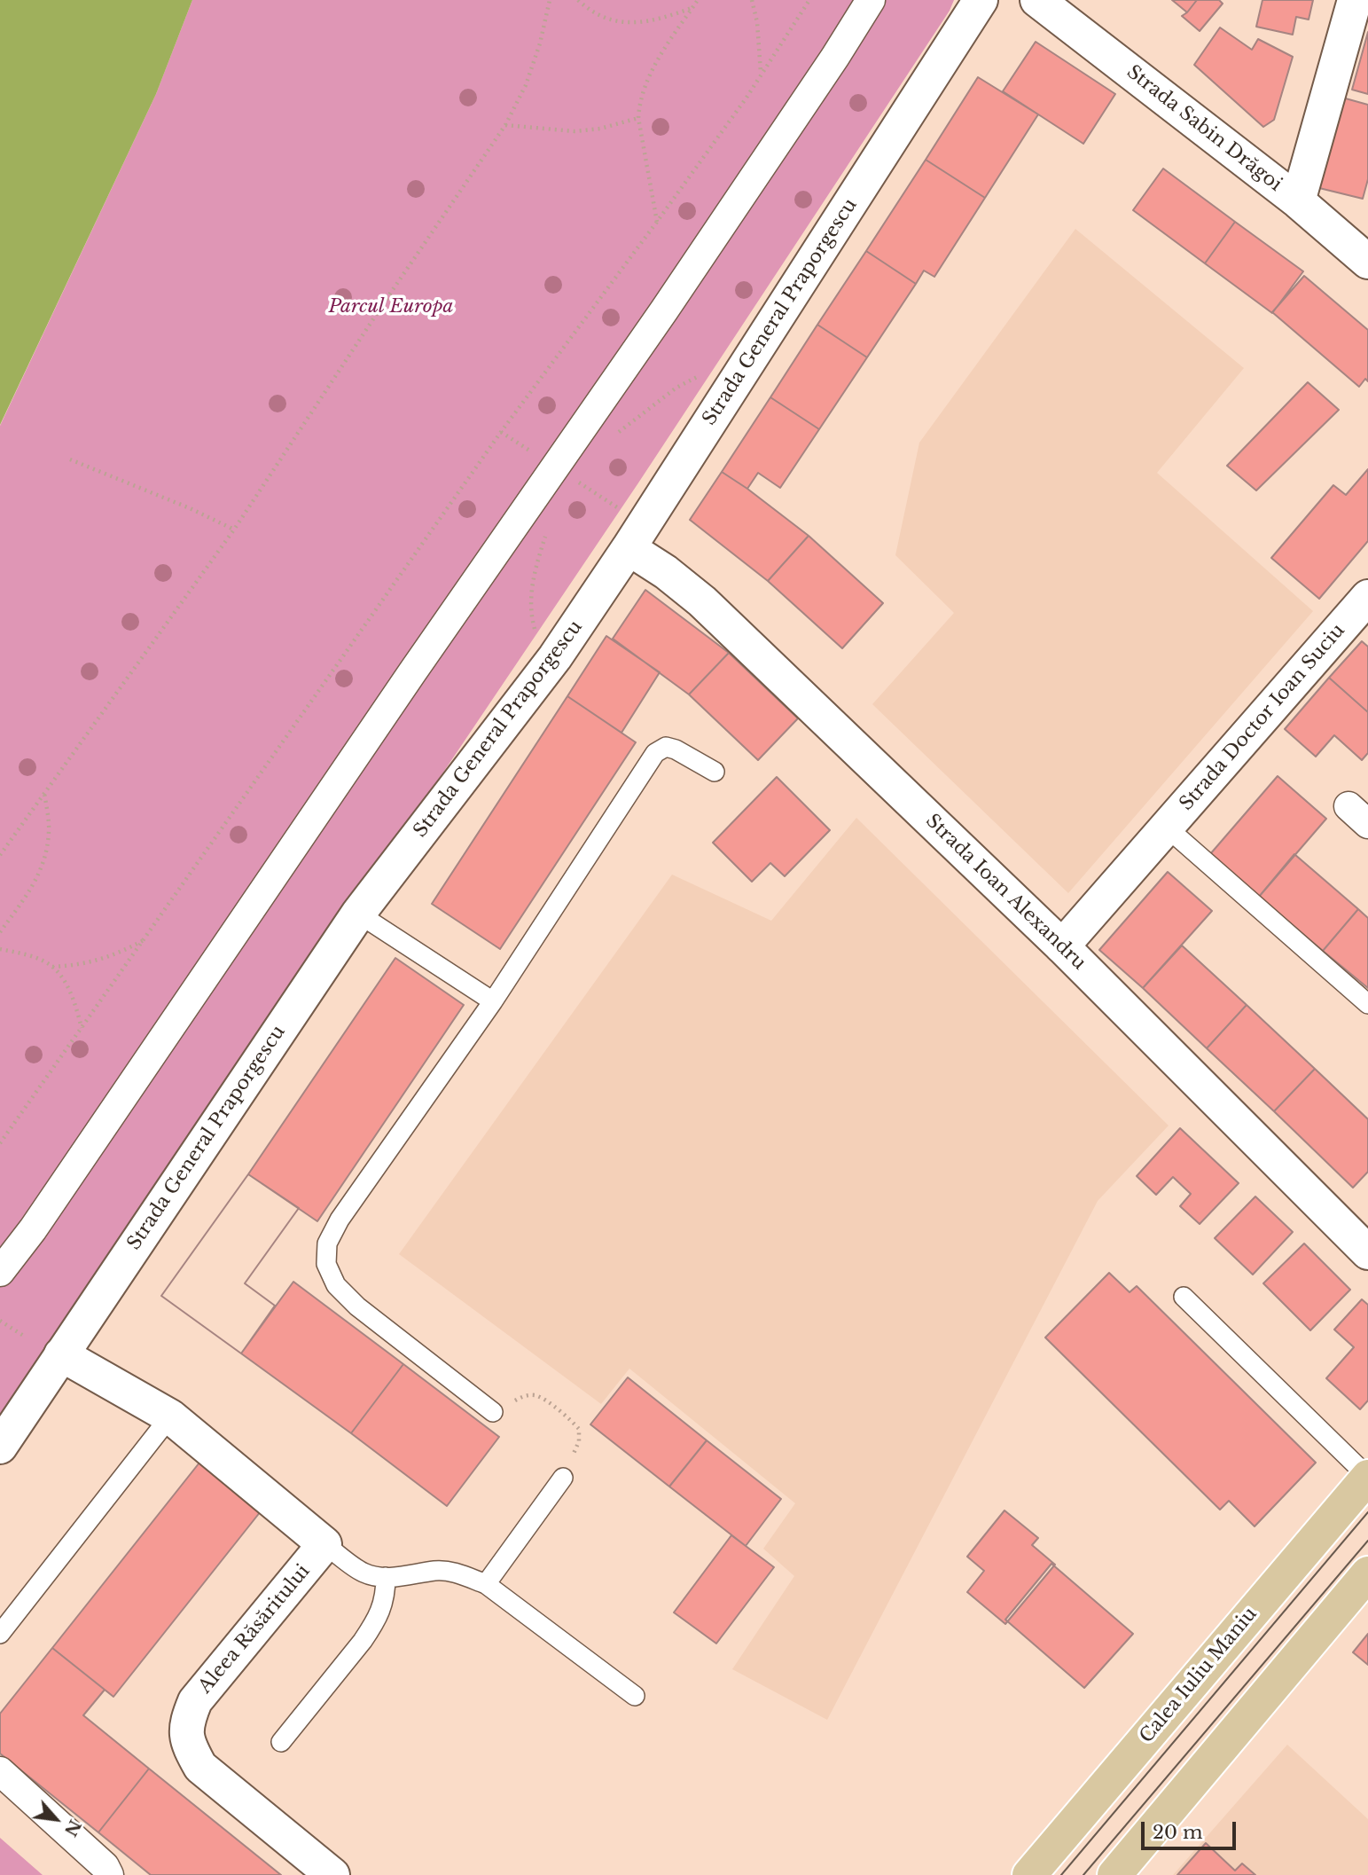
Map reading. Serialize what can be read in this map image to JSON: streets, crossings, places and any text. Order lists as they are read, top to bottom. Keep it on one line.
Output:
{"streets":{"main road":["Calea Iuliu Maniu"],"street":["Strada Sabin Drăgoi","Strada General Praporgescu","Strada Doctor Ioan Suciu","Strada Ioan Alexandru","Aleea Răsăritului"]},"crossings":[["Strada General Praporgescu","Strada Ioan Alexandru"],["Strada Doctor Ioan Suciu","Strada Ioan Alexandru"]],"parks":["Parcul Europa"],"scale_bar":"20 m","north":"bottom right"}
